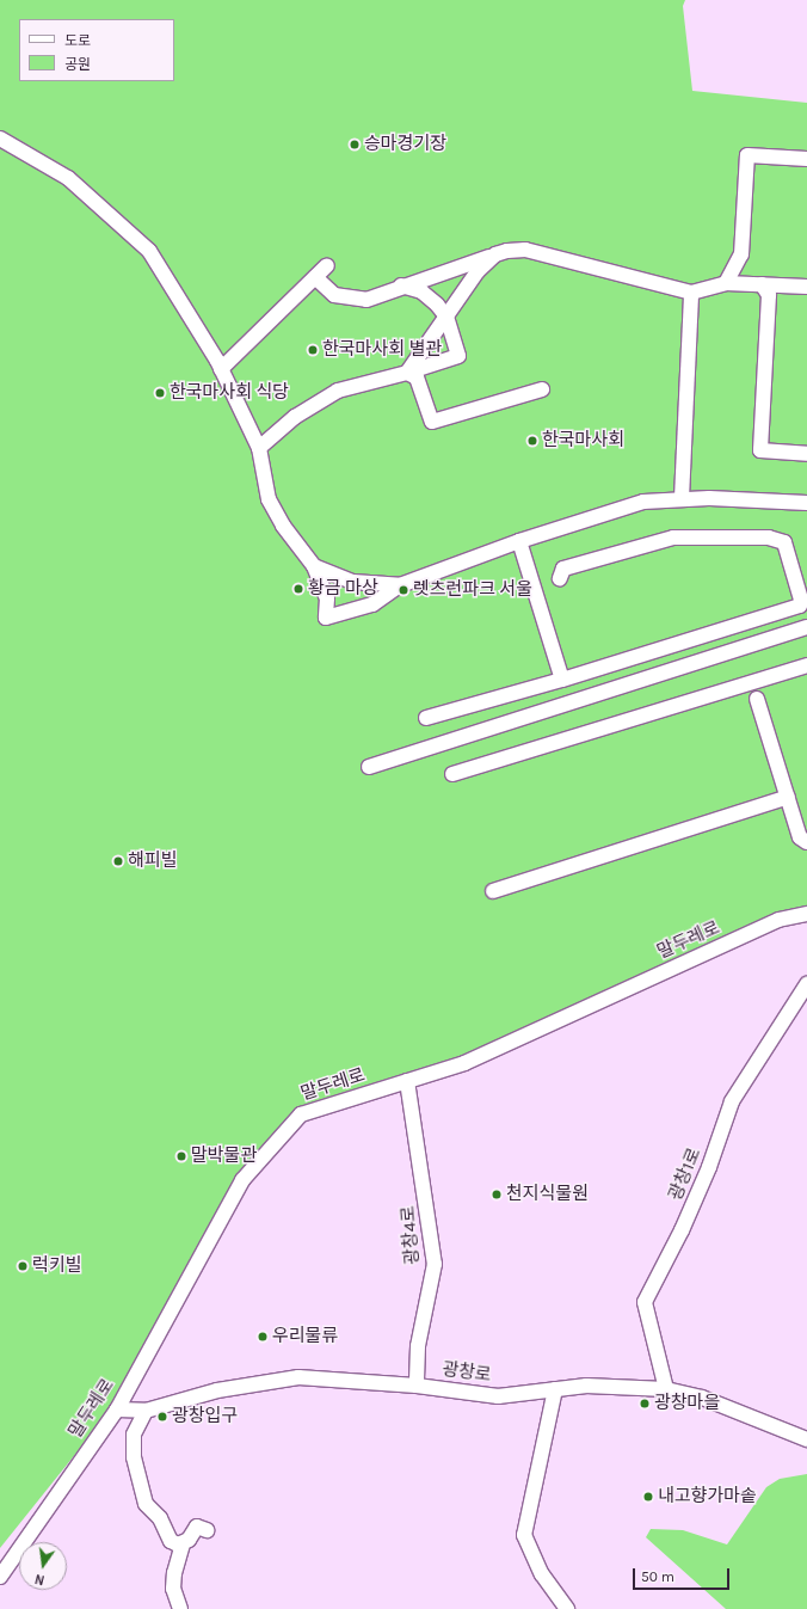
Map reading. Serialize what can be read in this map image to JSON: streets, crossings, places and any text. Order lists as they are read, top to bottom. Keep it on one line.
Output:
{"streets":{"street":["말두레로","광창1로","광창4로","광창로"]},"crossings":[["말두레로","광창4로"],["말두레로","광창로"],["광창1로","광창로"],["광창4로","광창로"]],"places":["승마경기장","한국마사회 별관","한국마사회 식당","한국마사회","황금 마상","렛츠런파크 서울","해피빌","말박물관","천지식물원","럭키빌","우리물류","광창마을","광창입구","내고향가마솥"],"legend":["도로","공원"],"scale_bar":"50 m","north":"bottom"}
